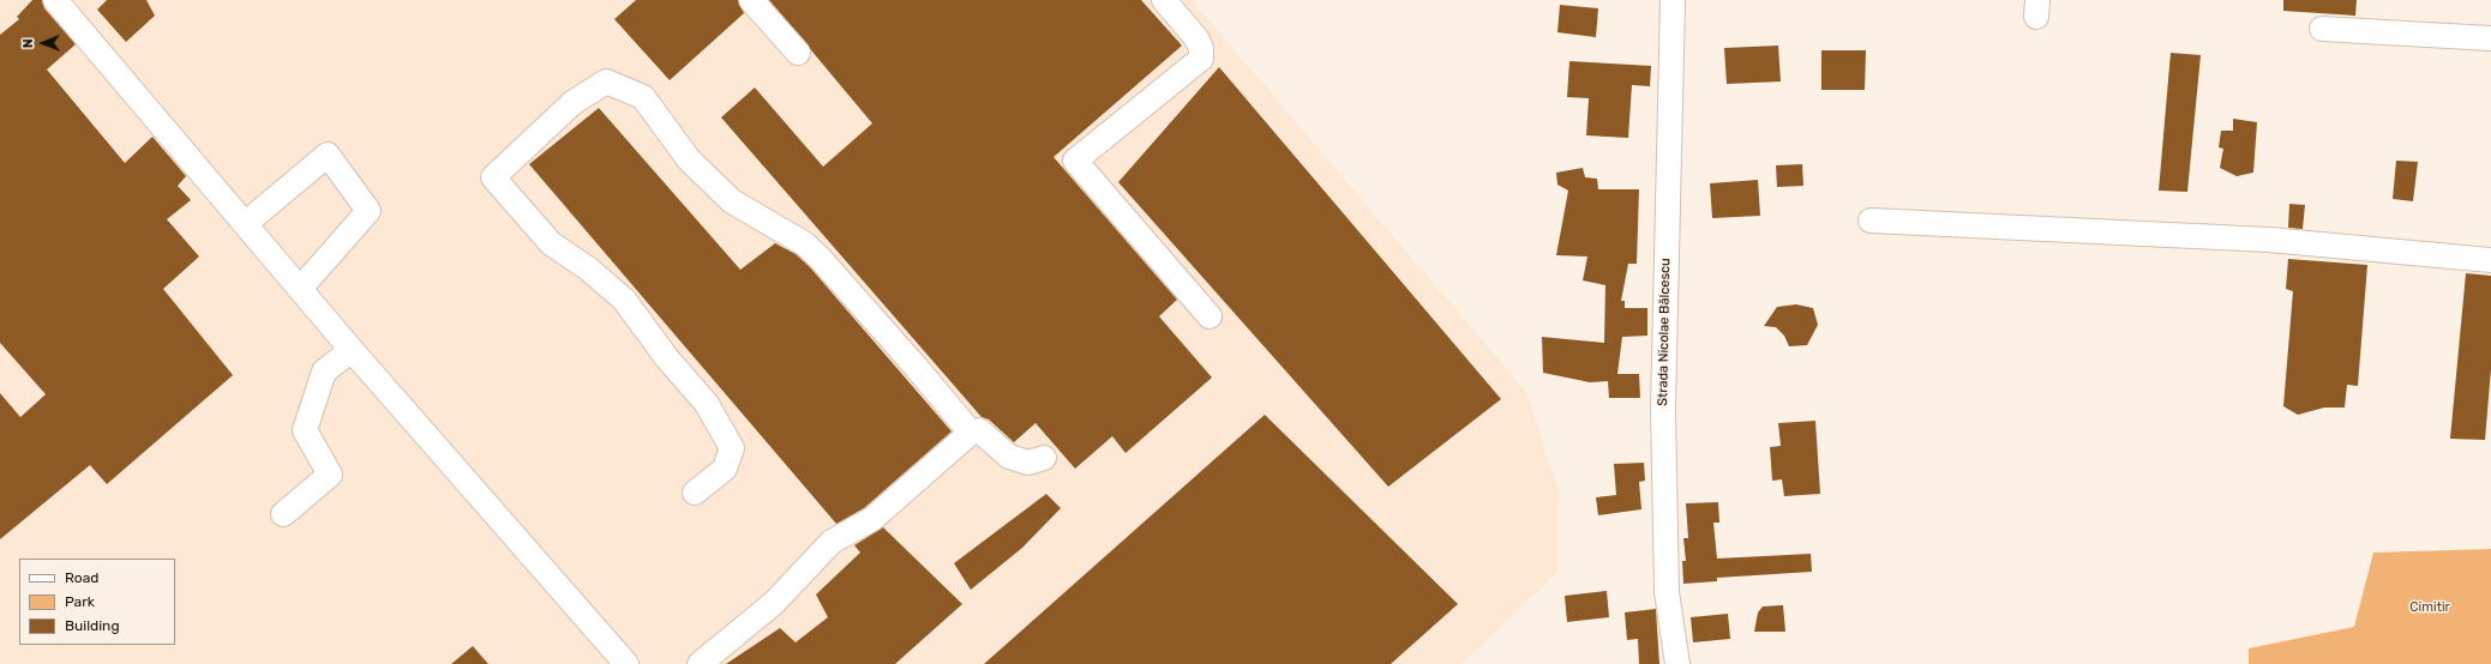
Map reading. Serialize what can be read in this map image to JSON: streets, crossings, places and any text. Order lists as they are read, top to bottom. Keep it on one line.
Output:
{"streets":{"street":["Strada Nicolae Bălcescu"]},"parks":["Cimitir"],"legend":["Road","Park","Building"],"north":"left"}
